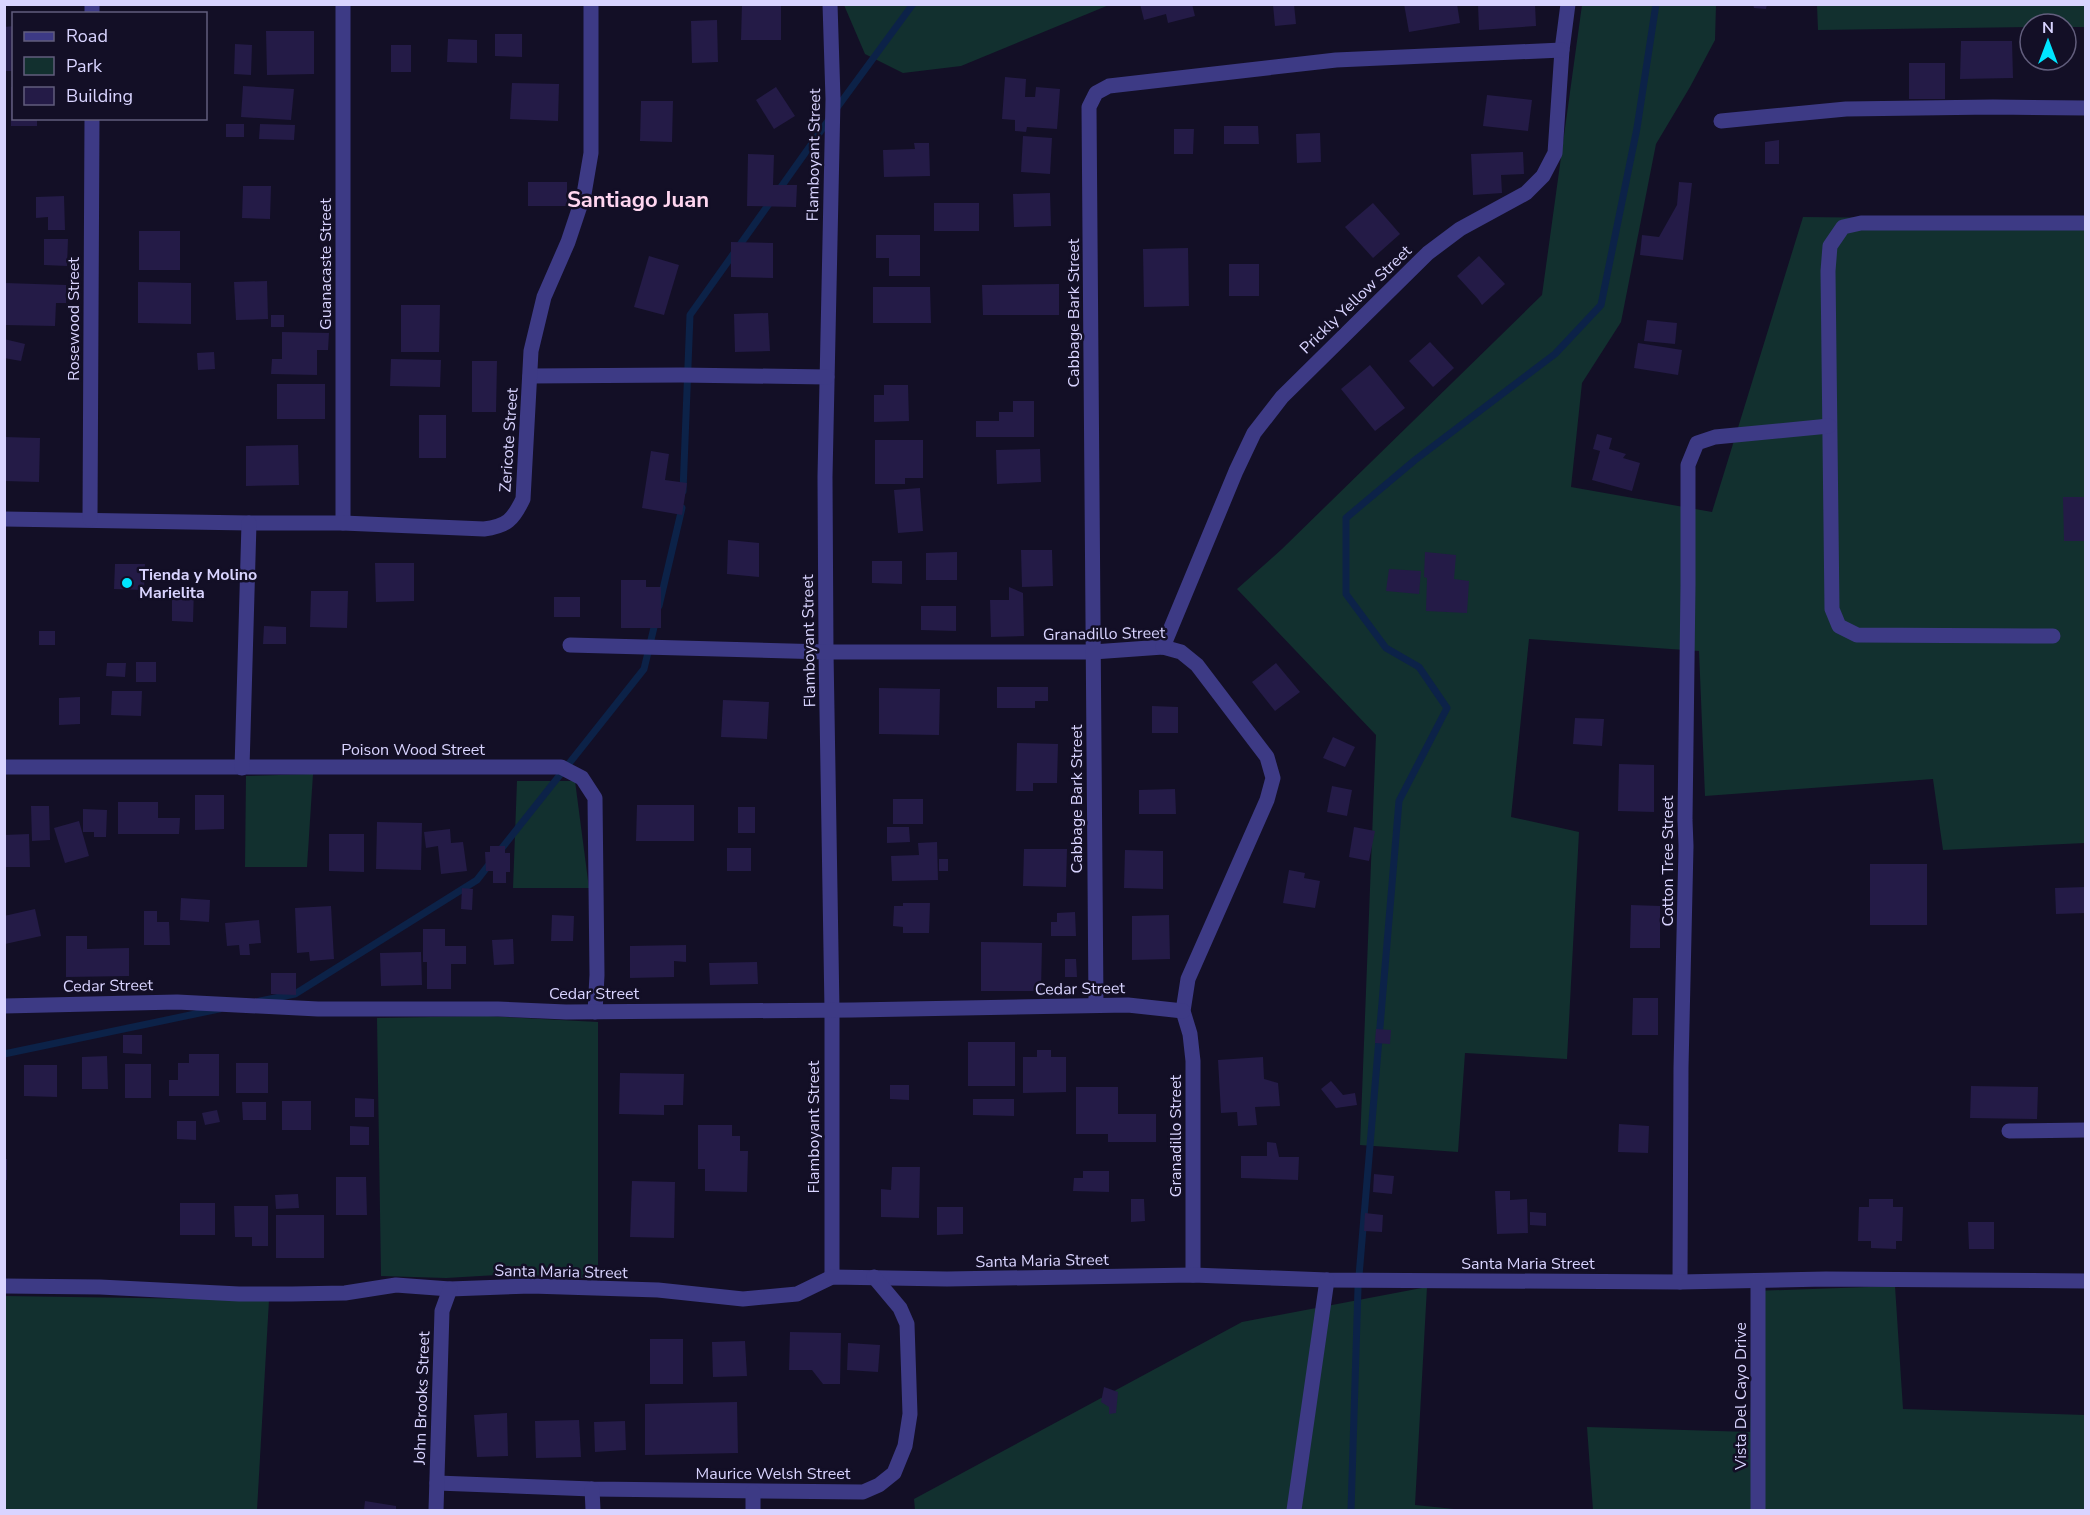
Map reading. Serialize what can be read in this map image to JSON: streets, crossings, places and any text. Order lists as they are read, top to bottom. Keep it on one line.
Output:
{"streets":{"street":["Flamboyant Street","Guanacaste Street","Prickly Yellow Street","Cabbage Bark Street","Rosewood Street","Zericote Street","Granadillo Street","Poison Wood Street","Cotton Tree Street","Cedar Street","Santa Maria Street","Vista Del Cayo Drive","John Brooks Street","Maurice Welsh Street"]},"crossings":[["Flamboyant Street","Granadillo Street"],["Flamboyant Street","Cedar Street"],["Flamboyant Street","Santa Maria Street"],["Guanacaste Street","Zericote Street"],["Prickly Yellow Street","Cabbage Bark Street"],["Prickly Yellow Street","Granadillo Street"],["Cabbage Bark Street","Granadillo Street"],["Cabbage Bark Street","Cedar Street"],["Rosewood Street","Zericote Street"],["Granadillo Street","Cedar Street"],["Granadillo Street","Santa Maria Street"],["Poison Wood Street","Cedar Street"],["Cotton Tree Street","Santa Maria Street"],["Santa Maria Street","Vista Del Cayo Drive"],["Santa Maria Street","John Brooks Street"],["Santa Maria Street","Maurice Welsh Street"],["John Brooks Street","Maurice Welsh Street"]],"districts":["Santiago Juan"],"places":["Tienda y Molino Marielita"],"legend":["Road","Park","Building"],"north":"top"}
